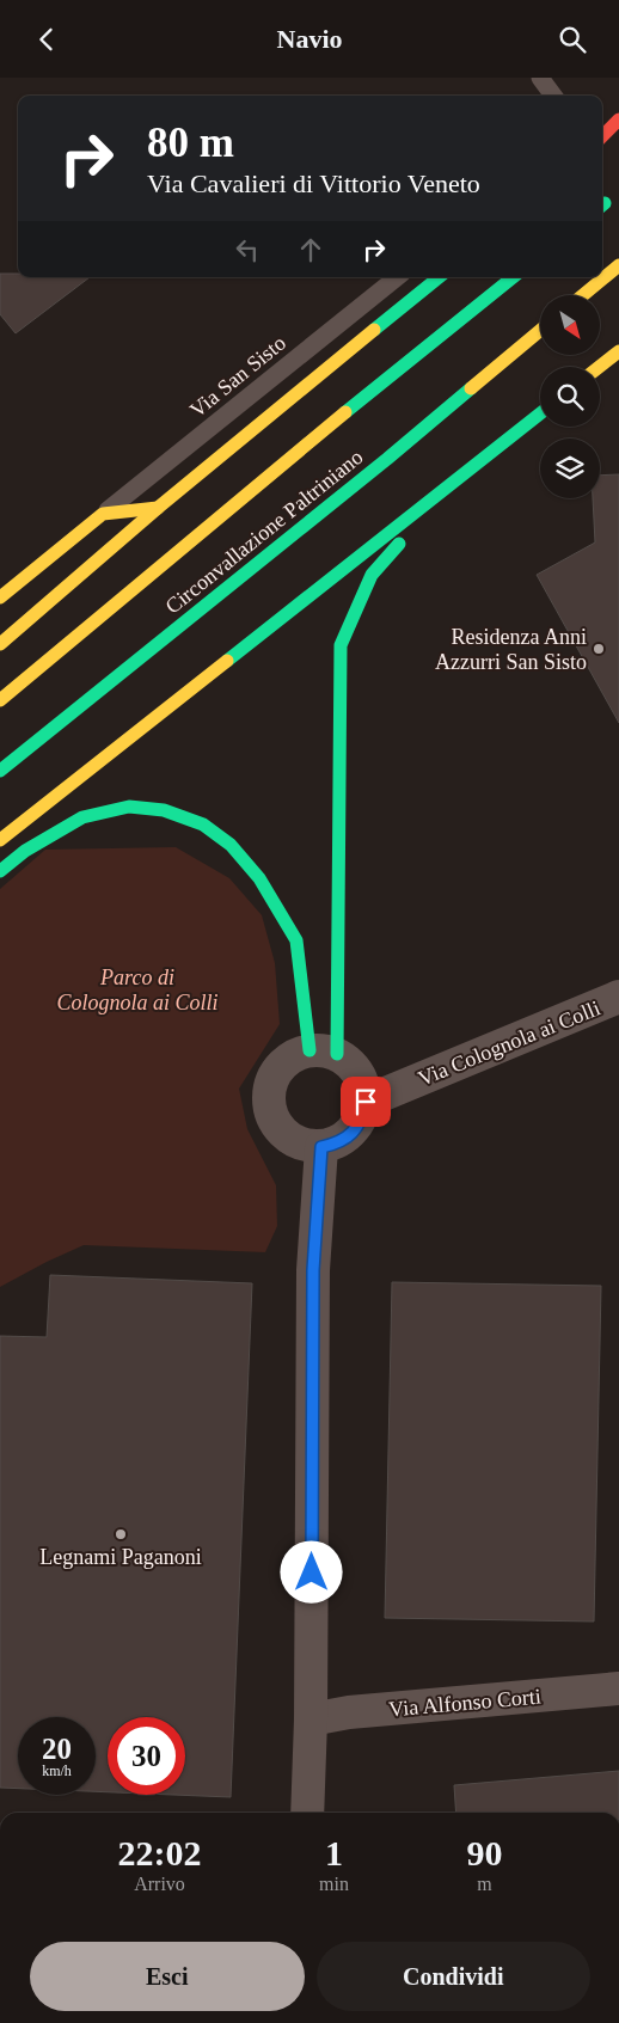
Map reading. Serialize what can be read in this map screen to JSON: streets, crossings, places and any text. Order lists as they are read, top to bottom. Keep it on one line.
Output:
{"streets":{"highway":["Circonvallazione Paltriniano"],"street":["Via Colognola ai Colli","Via Alfonso Corti"],"lane":["Via San Sisto"]},"parks":["Parco di Colognola ai Colli"],"places":["Residenza Anni Azzurri San Sisto","Legnami Paganoni"],"north":"bottom right","page":{"header":"Navio","turn":["80 m","Via Cavalieri di Vittorio Veneto"],"speed":"20 km/h","limit":"30","eta":["22:02","Arrivo","1","min","90","m"],"buttons":["Esci","Condividi"]}}
